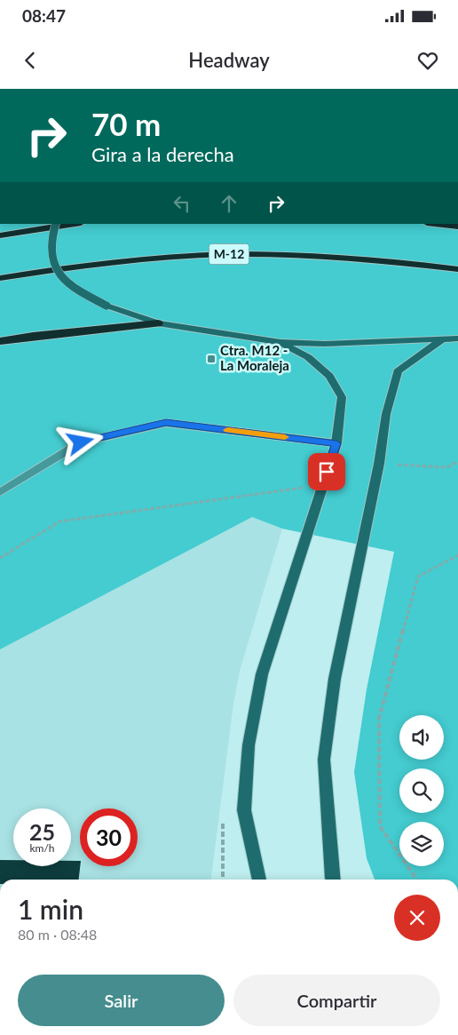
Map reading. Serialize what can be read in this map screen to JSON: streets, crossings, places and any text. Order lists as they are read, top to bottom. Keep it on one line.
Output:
{"streets":{"highway":["M-12"]},"places":{"transit":["Ctra. M12 - La Moraleja"]},"page":{"status":"08:47","header":"Headway","turn":["70 m","Gira a la derecha"],"speed":"25 km/h","limit":"30","heading":["1 min","80 m · 08:48"],"buttons":["Salir","Compartir"]}}
